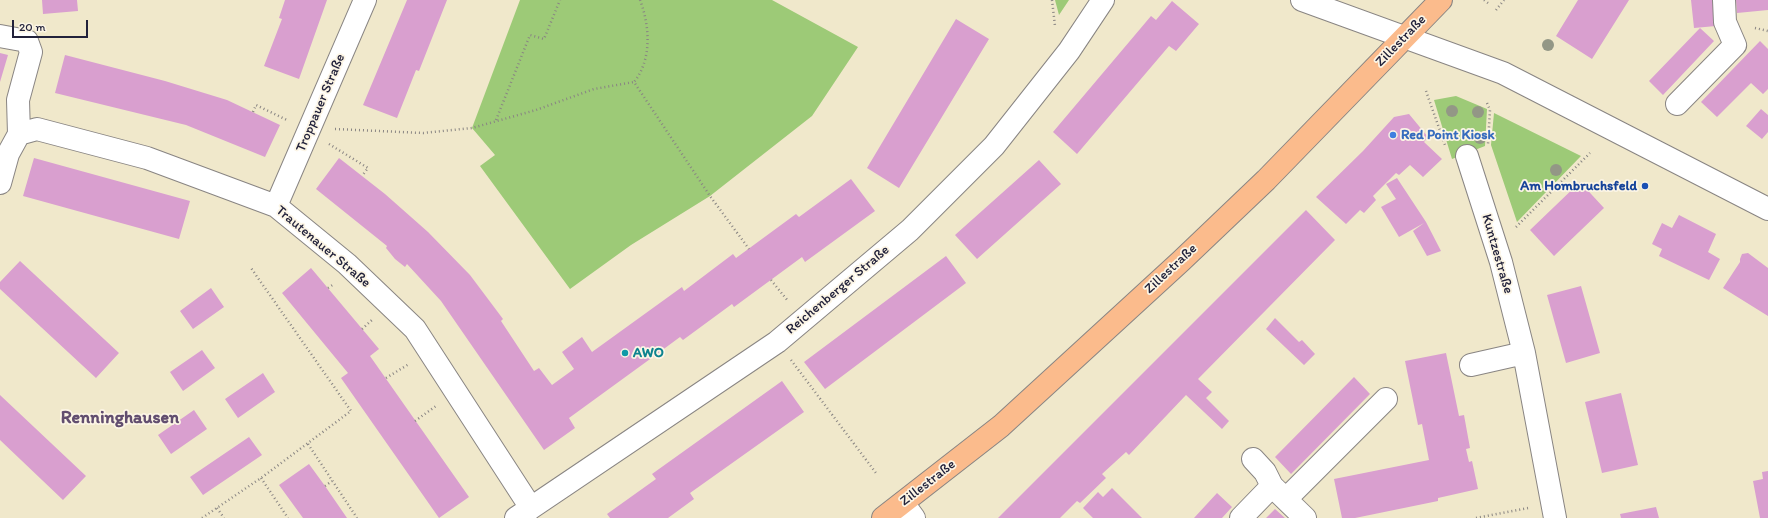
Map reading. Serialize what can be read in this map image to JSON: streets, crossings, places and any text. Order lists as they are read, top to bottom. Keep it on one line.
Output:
{"streets":{"main road":["Zillestraße"],"street":["Troppauer Straße","Trautenauer Straße","Kuntzestraße","Reichenberger Straße"]},"crossings":[["Troppauer Straße","Trautenauer Straße"],["Trautenauer Straße","Reichenberger Straße"]],"districts":["Renninghausen"],"places":["Red Point Kiosk","Am Hombruchsfeld","AWO"],"scale_bar":"20 m"}
